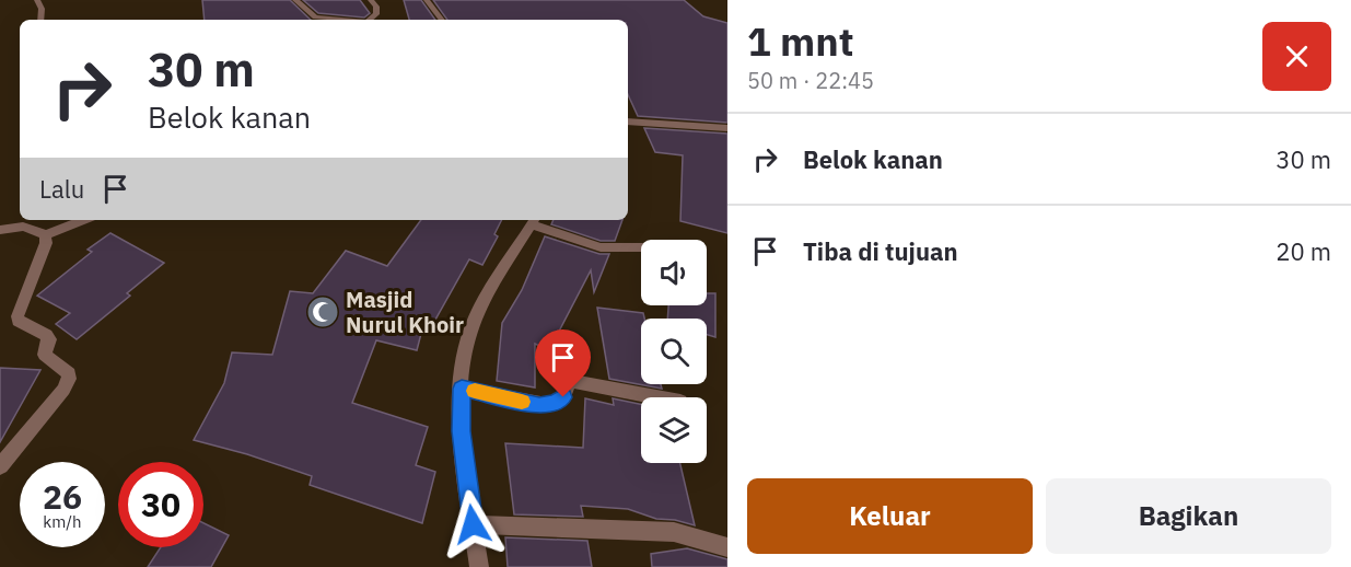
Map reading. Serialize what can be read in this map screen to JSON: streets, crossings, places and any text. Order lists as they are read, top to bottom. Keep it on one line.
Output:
{"places":{"mosque":["Masjid Nurul Khoir"]},"page":{"heading":["1 mnt","50 m · 22:45"],"turn":["30 m","Belok kanan"],"list":[{"name":"Belok kanan","value":"30 m"},{"name":"Tiba di tujuan","value":"20 m"}],"then":"Lalu","speed":"26 km/h","limit":"30","buttons":["Keluar","Bagikan"]}}
